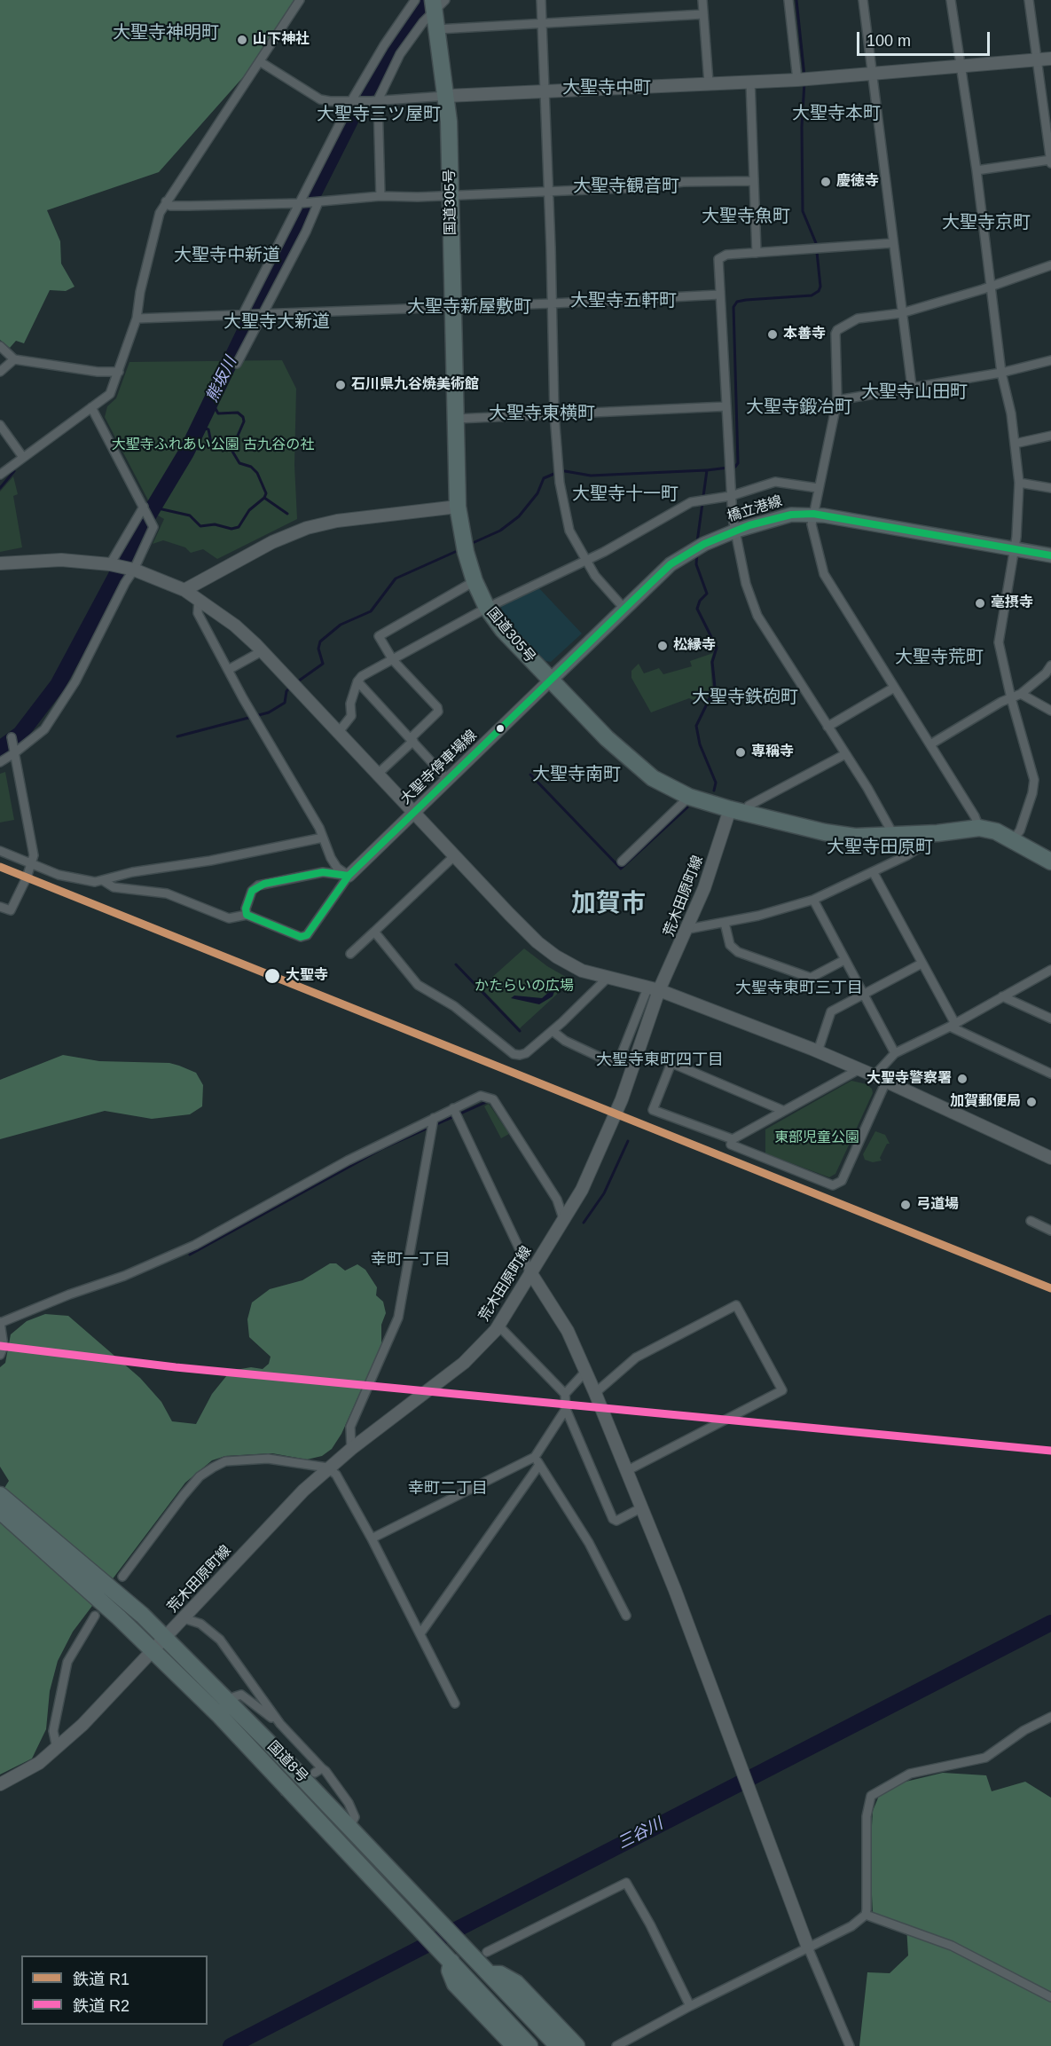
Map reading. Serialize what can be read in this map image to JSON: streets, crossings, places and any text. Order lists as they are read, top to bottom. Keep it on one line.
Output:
{"streets":{"highway":["国道305号","国道8号"],"main road":["橋立港線"],"street":["大聖寺停車場線","荒木田原町線"]},"crossings":[["国道305号","橋立港線"],["国道305号","大聖寺停車場線"],["国道305号","荒木田原町線"],["橋立港線","大聖寺停車場線"],["荒木田原町線","国道8号"]],"districts":["大聖寺神明町","大聖寺中町","大聖寺本町","大聖寺三ツ屋町","大聖寺観音町","大聖寺魚町","大聖寺京町","大聖寺中新道","大聖寺五軒町","大聖寺新屋敷町","大聖寺大新道","大聖寺山田町","大聖寺鍛冶町","大聖寺東横町","大聖寺十一町","大聖寺荒町","大聖寺鉄砲町","大聖寺南町","大聖寺田原町","加賀市","大聖寺東町三丁目","大聖寺東町四丁目","幸町一丁目","幸町二丁目"],"water":["熊坂川","三谷川"],"parks":["大聖寺ふれあい公園 古九谷の社","かたらいの広場","東部児童公園"],"places":["山下神社","慶徳寺","本善寺","石川県九谷焼美術館","毫摂寺","松縁寺","専稱寺","大聖寺","大聖寺警察署","加賀郵便局","弓道場"],"lines":["rail line R1","rail line R2"],"legend":["鉄道 R1","鉄道 R2"],"scale_bar":"100 m"}
